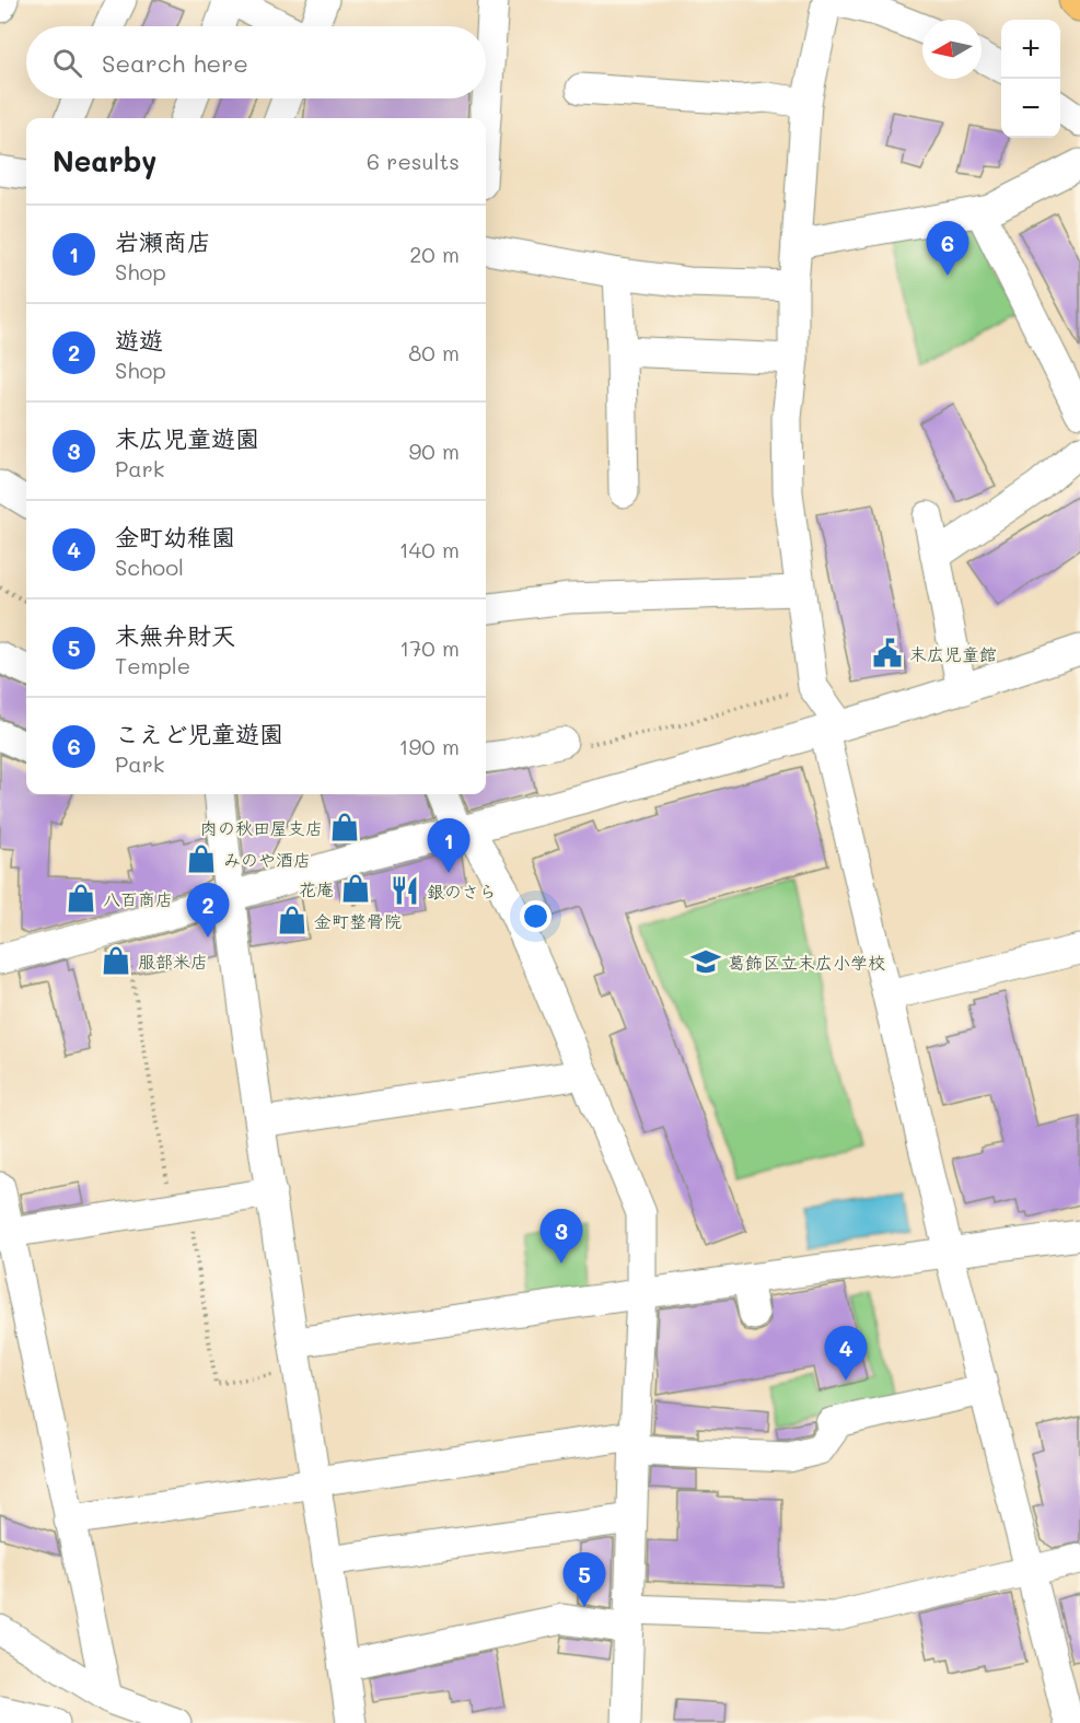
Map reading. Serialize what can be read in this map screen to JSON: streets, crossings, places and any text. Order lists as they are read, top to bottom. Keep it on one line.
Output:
{"places":{"public building":["末広児童館"],"shop":["肉の秋田屋支店","みのや酒店","花庵","八百商店","金町整骨院","服部米店"],"restaurant":["銀のさら"],"school or university":["葛飾区立末広小学校"]},"north":"left","page":{"map_buttons":["+","−"],"search":"Search here","heading":["Nearby","6 results"],"list":[{"mark":"1","name":"岩瀬商店","note":"Shop","value":"20 m"},{"mark":"2","name":"遊遊","note":"Shop","value":"80 m"},{"mark":"3","name":"末広児童遊園","note":"Park","value":"90 m"},{"mark":"4","name":"金町幼稚園","note":"School","value":"140 m"},{"mark":"5","name":"末無弁財天","note":"Temple","value":"170 m"},{"mark":"6","name":"こえど児童遊園","note":"Park","value":"190 m"}],"pins":["6","1","2","3","4","5"]}}
